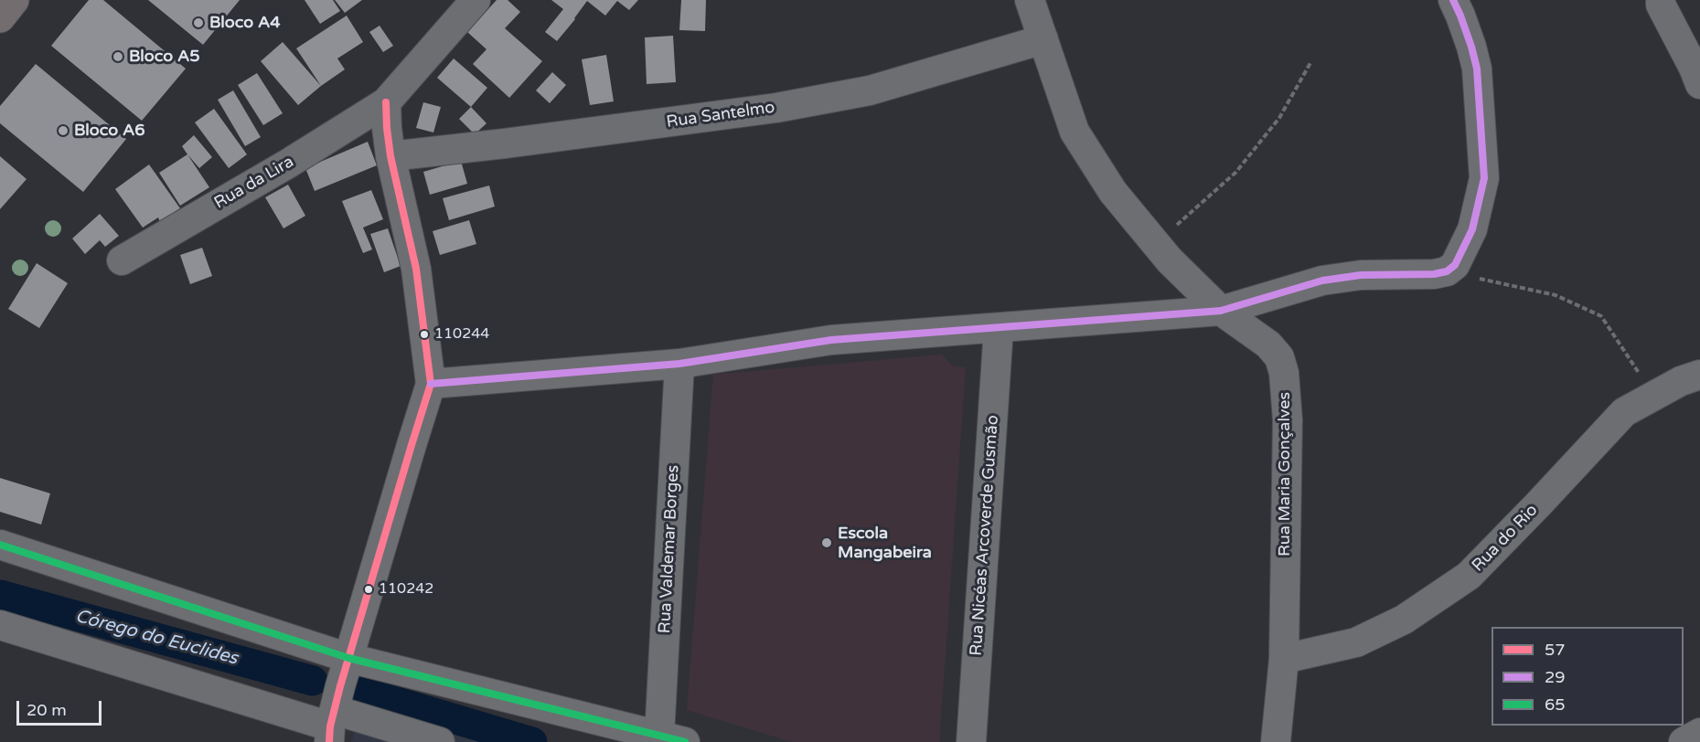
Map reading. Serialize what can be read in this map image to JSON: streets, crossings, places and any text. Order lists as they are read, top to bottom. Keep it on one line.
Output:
{"streets":{"street":["Rua Santelmo","Rua da Lira","Rua Maria Gonçalves","Rua Nicéas Arcoverde Gusmão","Rua do Rio","Rua Valdemar Borges"]},"crossings":[["Rua Santelmo","Rua Maria Gonçalves"],["Rua Maria Gonçalves","Rua do Rio"]],"water":["Córego do Euclides"],"places":["Bloco A4","Bloco A5","Bloco A6","110244","Escola Mangabeira","110242"],"lines":["transit line 29","transit line 57","transit line 65"],"legend":["57","29","65"],"scale_bar":"20 m"}
